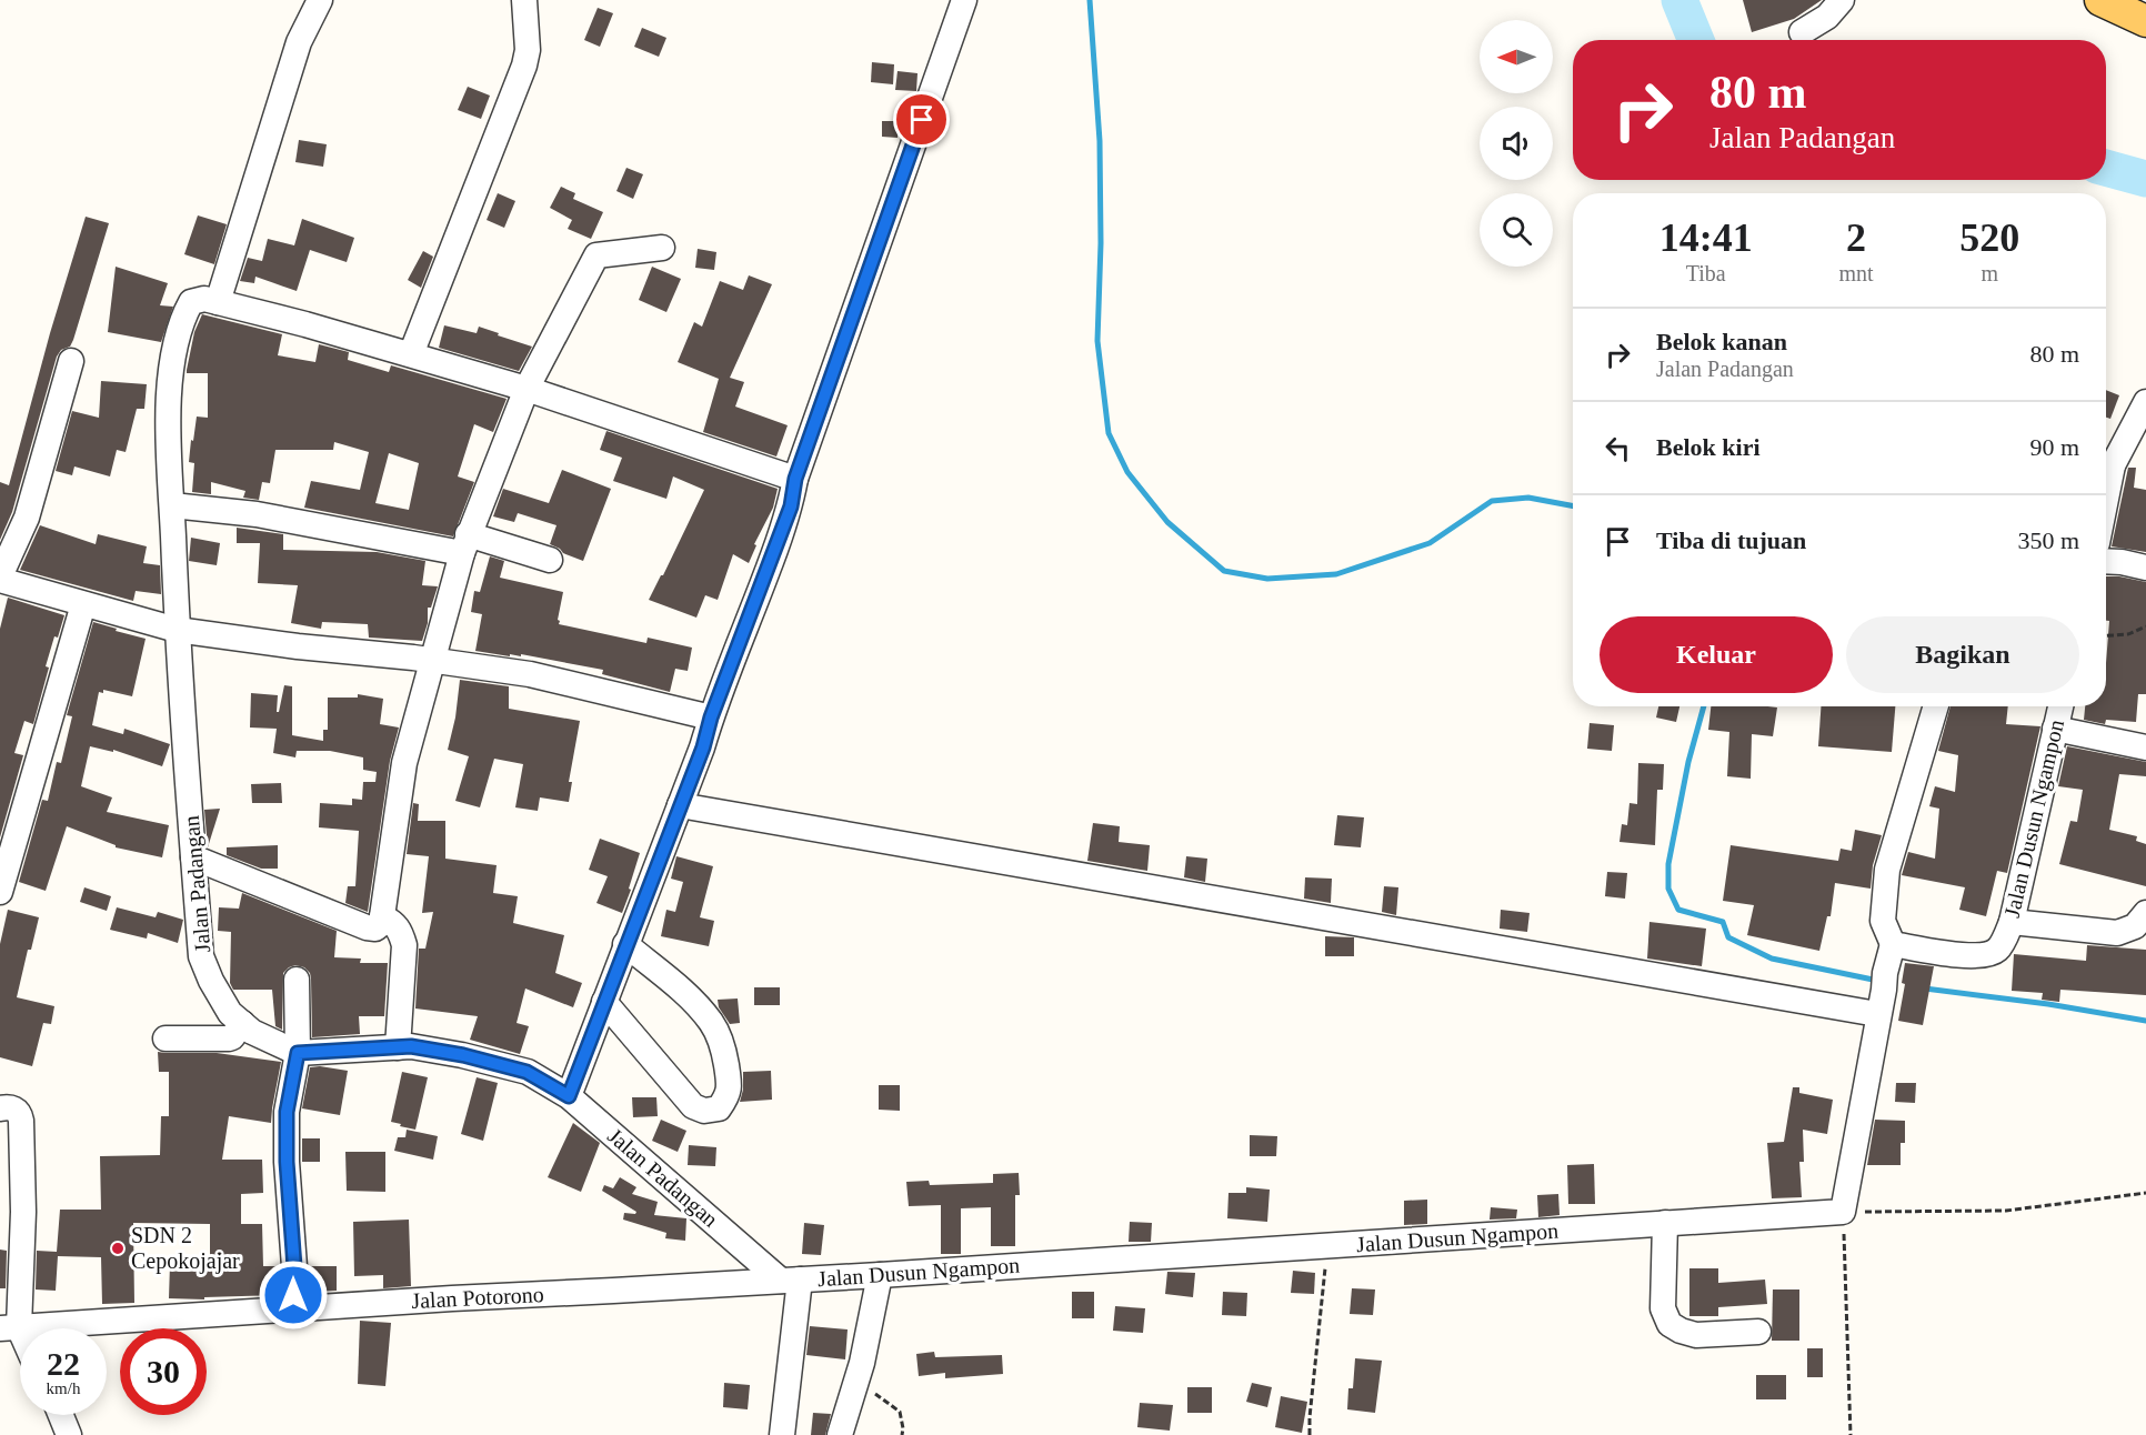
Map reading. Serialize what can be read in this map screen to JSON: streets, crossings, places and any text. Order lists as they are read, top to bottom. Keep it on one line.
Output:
{"streets":{"street":["Jalan Dusun Ngampon","Jalan Padangan","Jalan Potorono"]},"crossings":[["Jalan Dusun Ngampon","Jalan Padangan"],["Jalan Dusun Ngampon","Jalan Potorono"],["Jalan Padangan","Jalan Potorono"]],"places":["SDN 2 Cepokojajar"],"north":"left","page":{"turn":["80 m","Jalan Padangan"],"eta":["14:41","Tiba","2","mnt","520","m"],"list":[{"name":"Belok kanan","note":"Jalan Padangan","value":"80 m"},{"name":"Belok kiri","value":"90 m"},{"name":"Tiba di tujuan","value":"350 m"}],"buttons":["Keluar","Bagikan"],"speed":"22 km/h","limit":"30"}}
